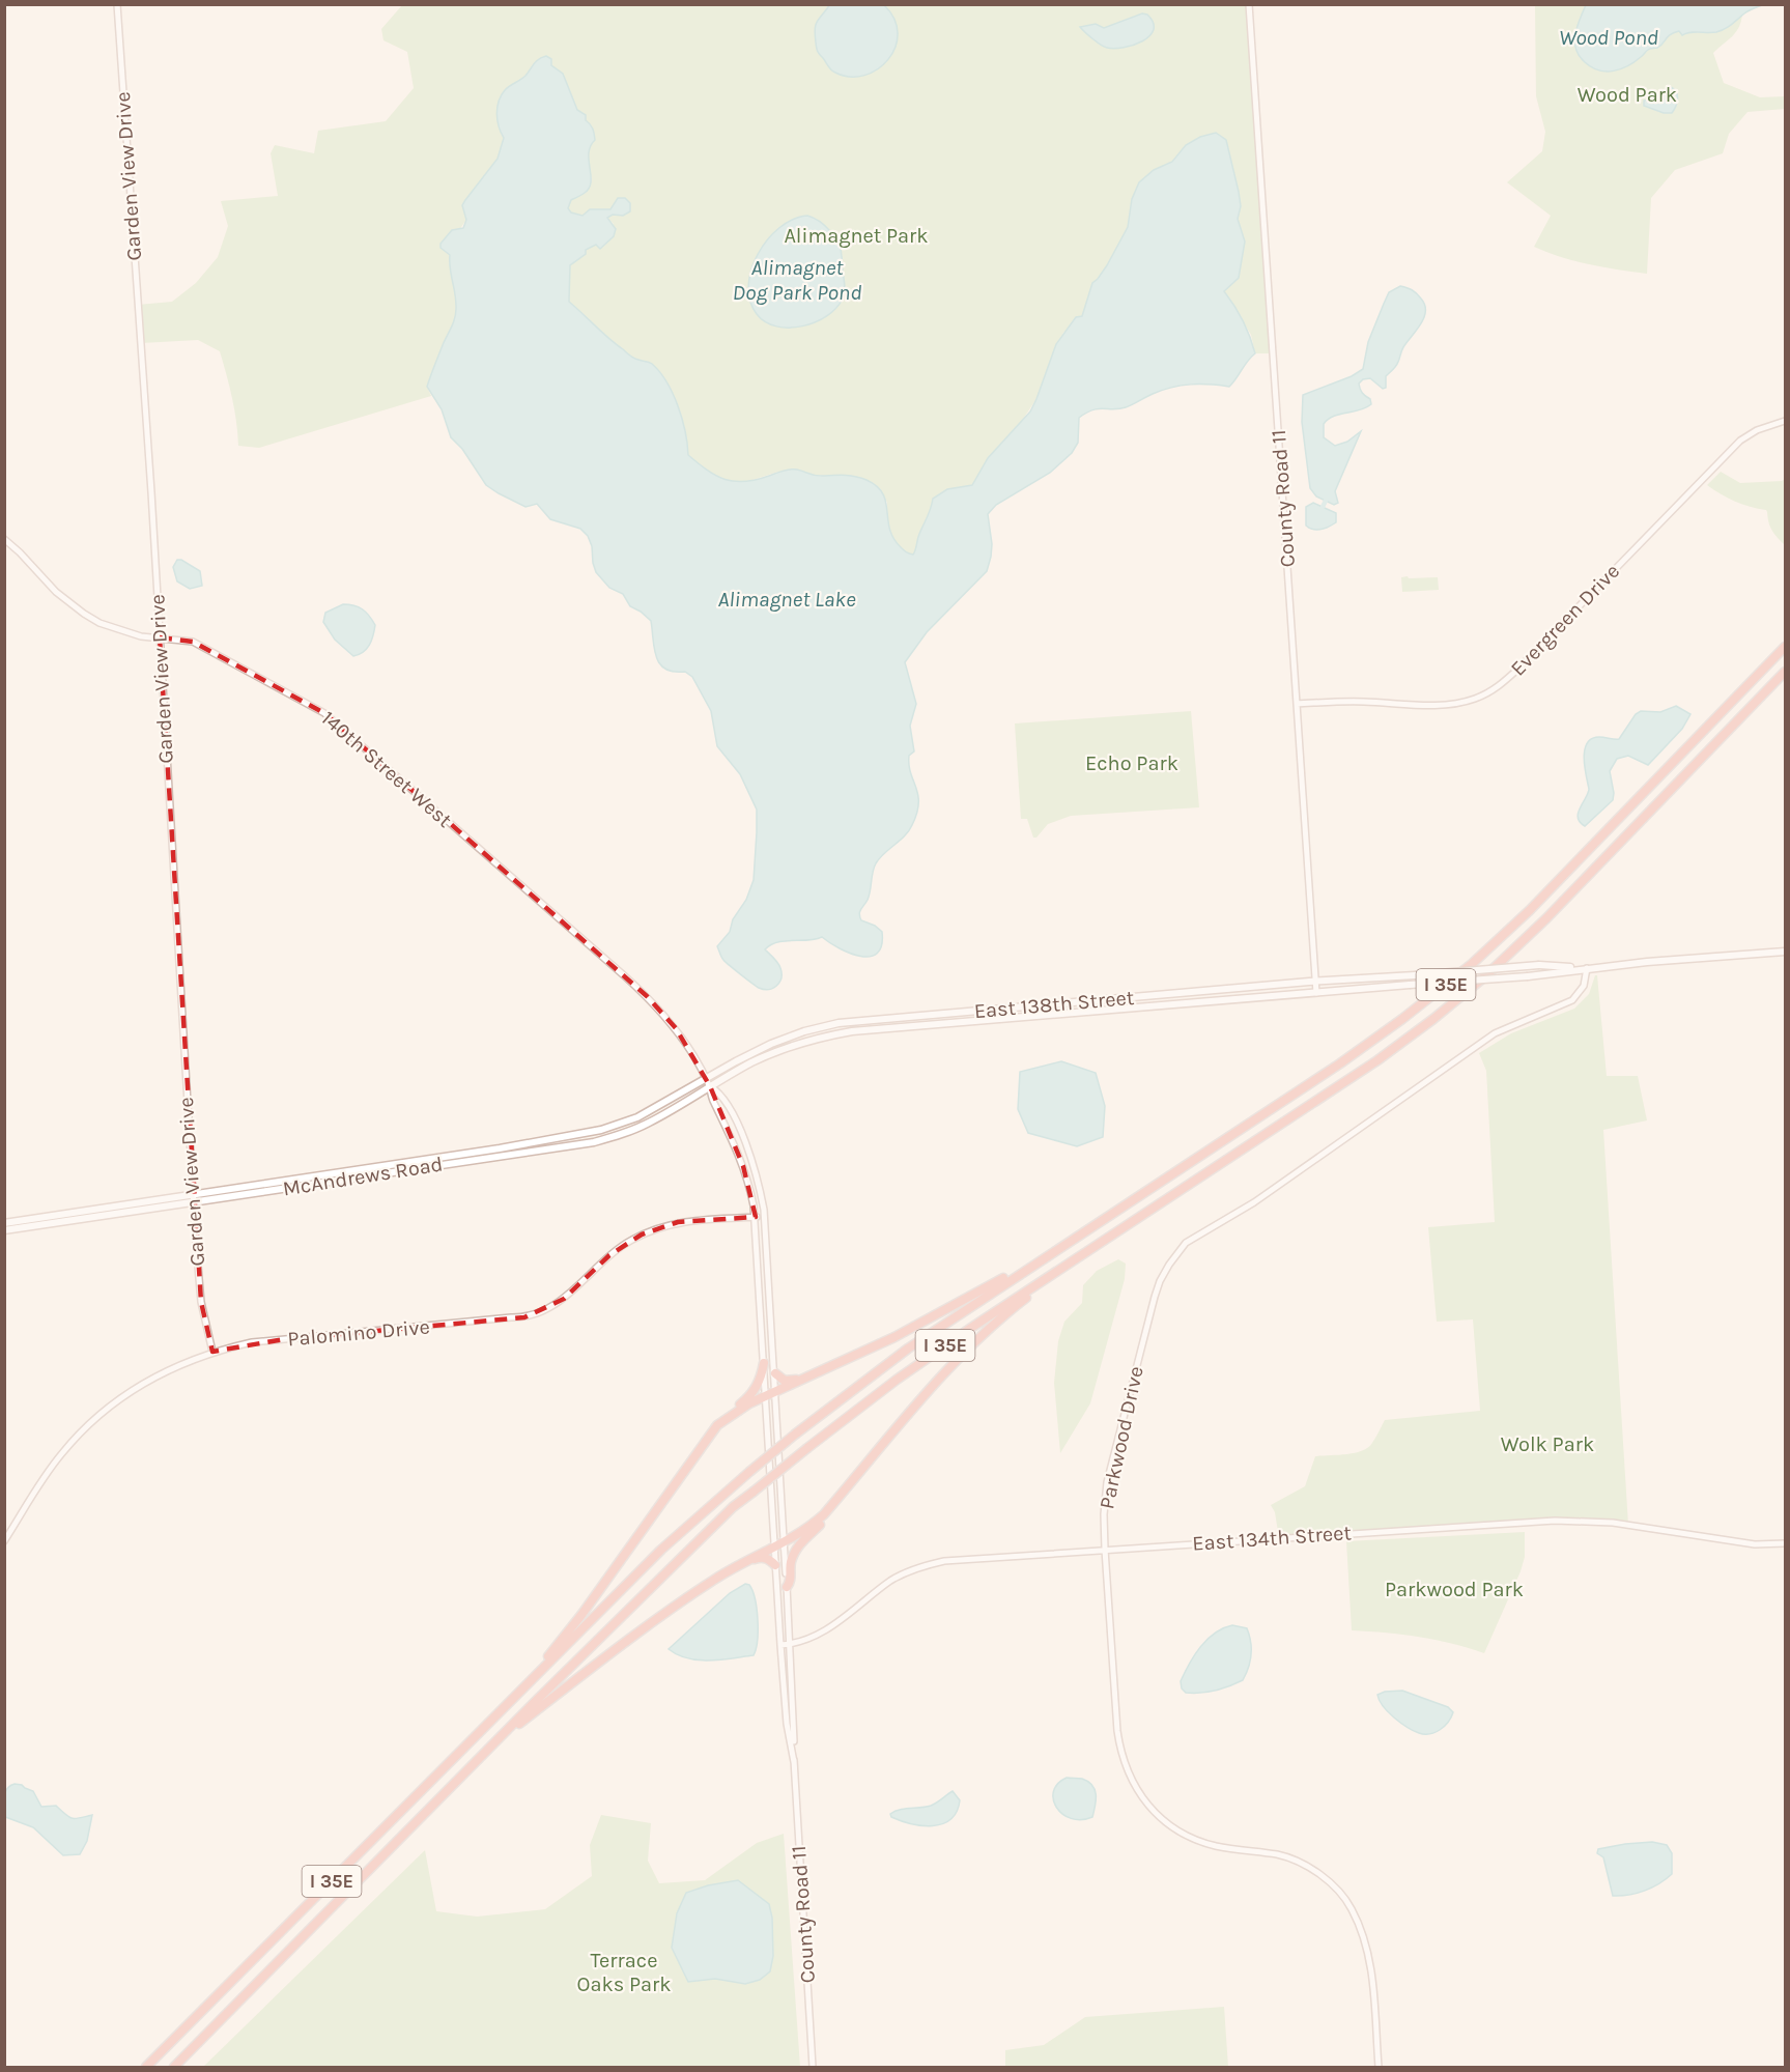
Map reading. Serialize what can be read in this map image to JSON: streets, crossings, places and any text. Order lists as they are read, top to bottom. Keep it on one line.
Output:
{"streets":{"highway":["I 35E"],"main road":["East 138th Street","McAndrews Road"],"street":["Garden View Drive","County Road 11","Evergreen Drive","140th Street West","Palomino Drive","Parkwood Drive","East 134th Street"]},"crossings":[["Garden View Drive","140th Street West"],["Garden View Drive","McAndrews Road"],["Garden View Drive","Palomino Drive"],["County Road 11","Evergreen Drive"],["County Road 11","East 138th Street"],["140th Street West","East 138th Street"],["140th Street West","McAndrews Road"],["East 138th Street","McAndrews Road"],["East 138th Street","Parkwood Drive"],["Parkwood Drive","East 134th Street"]],"water":["Wood Pond","Alimagnet Dog Park Pond","Alimagnet Lake"],"parks":["Wood Park","Alimagnet Park","Echo Park","Wolk Park","Parkwood Park","Terrace Oaks Park"]}
